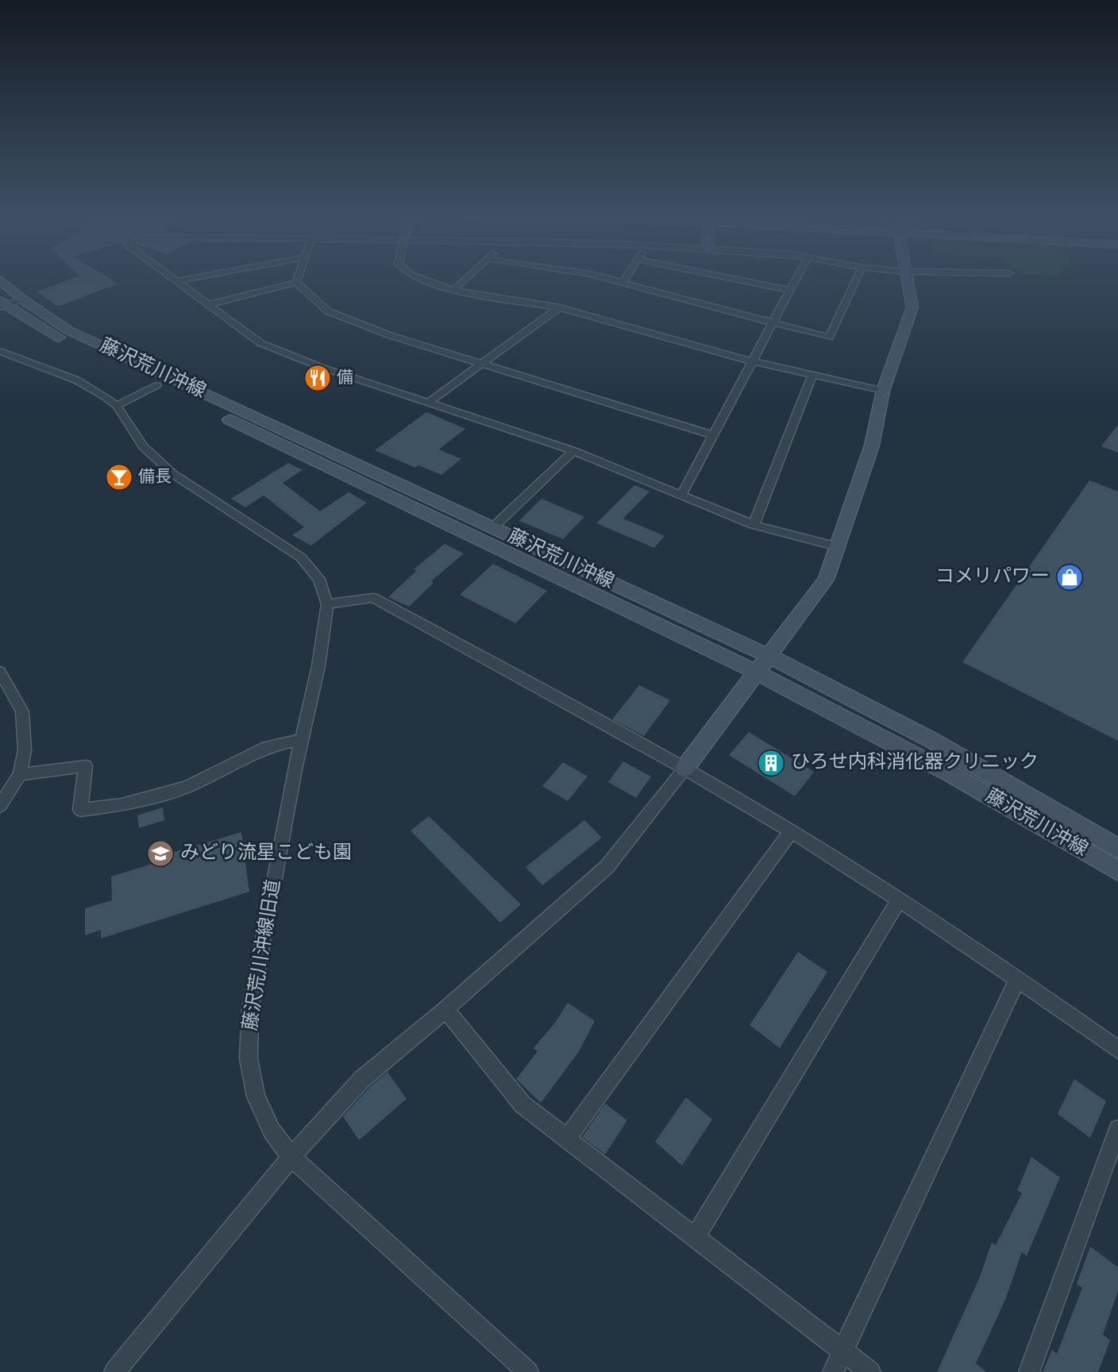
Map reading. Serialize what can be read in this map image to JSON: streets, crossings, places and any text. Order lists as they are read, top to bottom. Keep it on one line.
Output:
{"streets":{"main road":["藤沢荒川沖線"],"street":["藤沢荒川沖線旧道"]},"places":{"restaurant":["備"],"bar":["備長"],"shop":["コメリパワー"],"building":["ひろせ内科消化器クリニック"],"school or university":["みどり流星こども園"]}}
